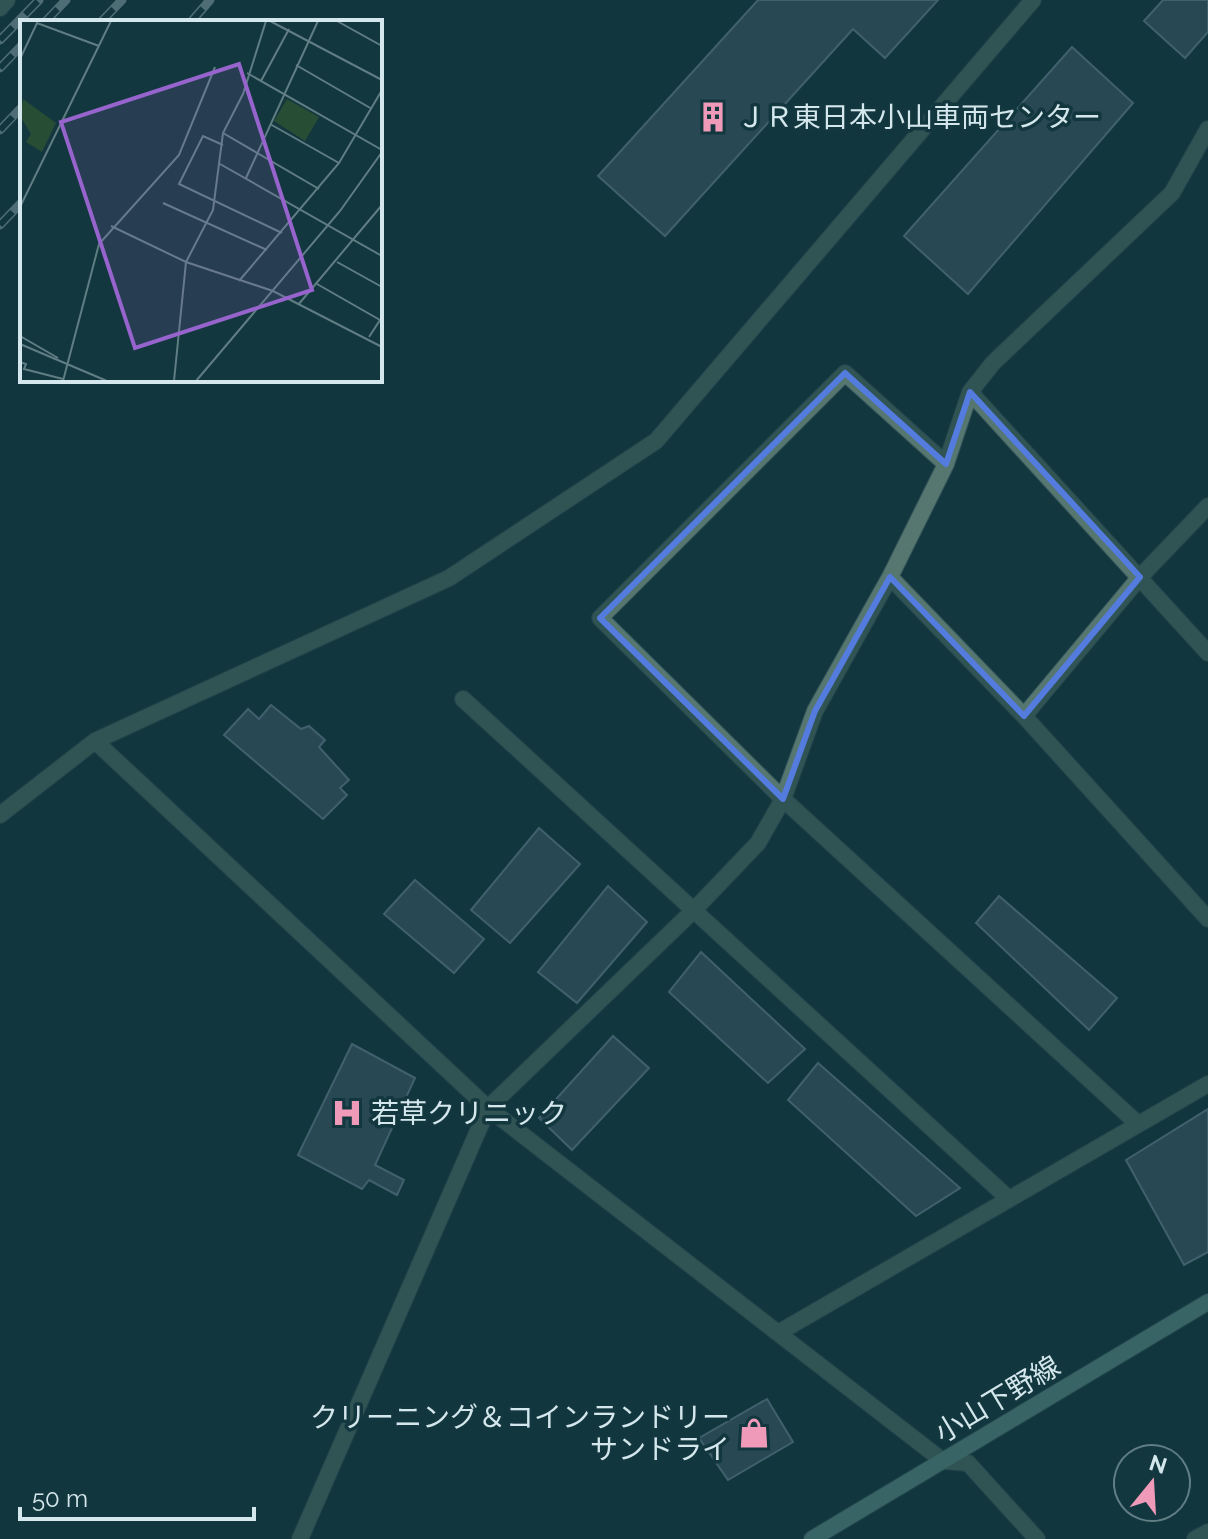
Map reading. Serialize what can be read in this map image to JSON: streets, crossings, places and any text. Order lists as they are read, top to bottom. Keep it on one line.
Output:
{"streets":{"main road":["小山下野線"]},"places":{"building":["ＪＲ東日本小山車両センター"],"hospital":["若草クリニック"],"shop":["クリーニング＆コインランドリー サンドライ"]},"scale_bar":"50 m","north":"top"}
